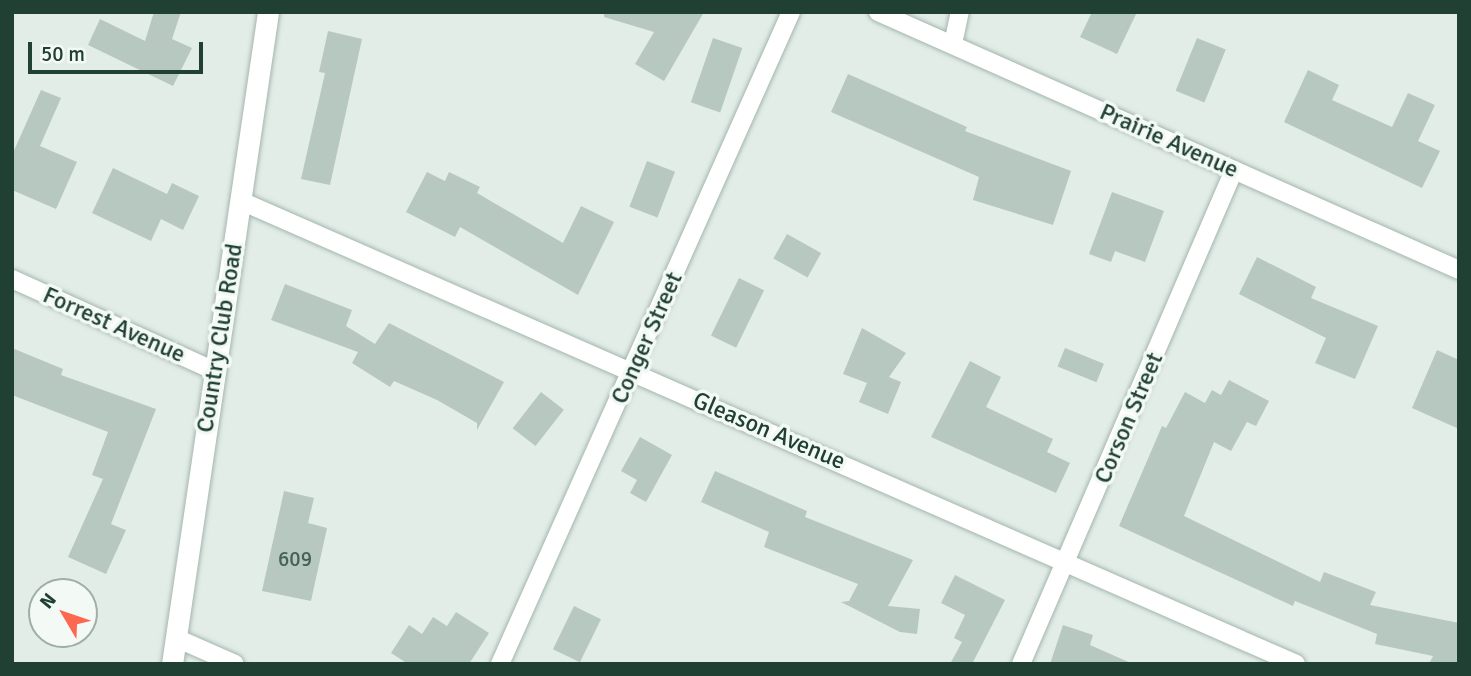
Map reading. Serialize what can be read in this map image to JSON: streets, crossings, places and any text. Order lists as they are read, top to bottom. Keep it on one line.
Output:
{"streets":{"main road":["Country Club Road"],"street":["Prairie Avenue","Forrest Avenue","Conger Street","Corson Street","Gleason Avenue"]},"crossings":[["Prairie Avenue","Corson Street"],["Forrest Avenue","Country Club Road"],["Country Club Road","Gleason Avenue"],["Conger Street","Gleason Avenue"],["Corson Street","Gleason Avenue"]],"house_numbers":["609"],"scale_bar":"50 m","north":"top left"}
